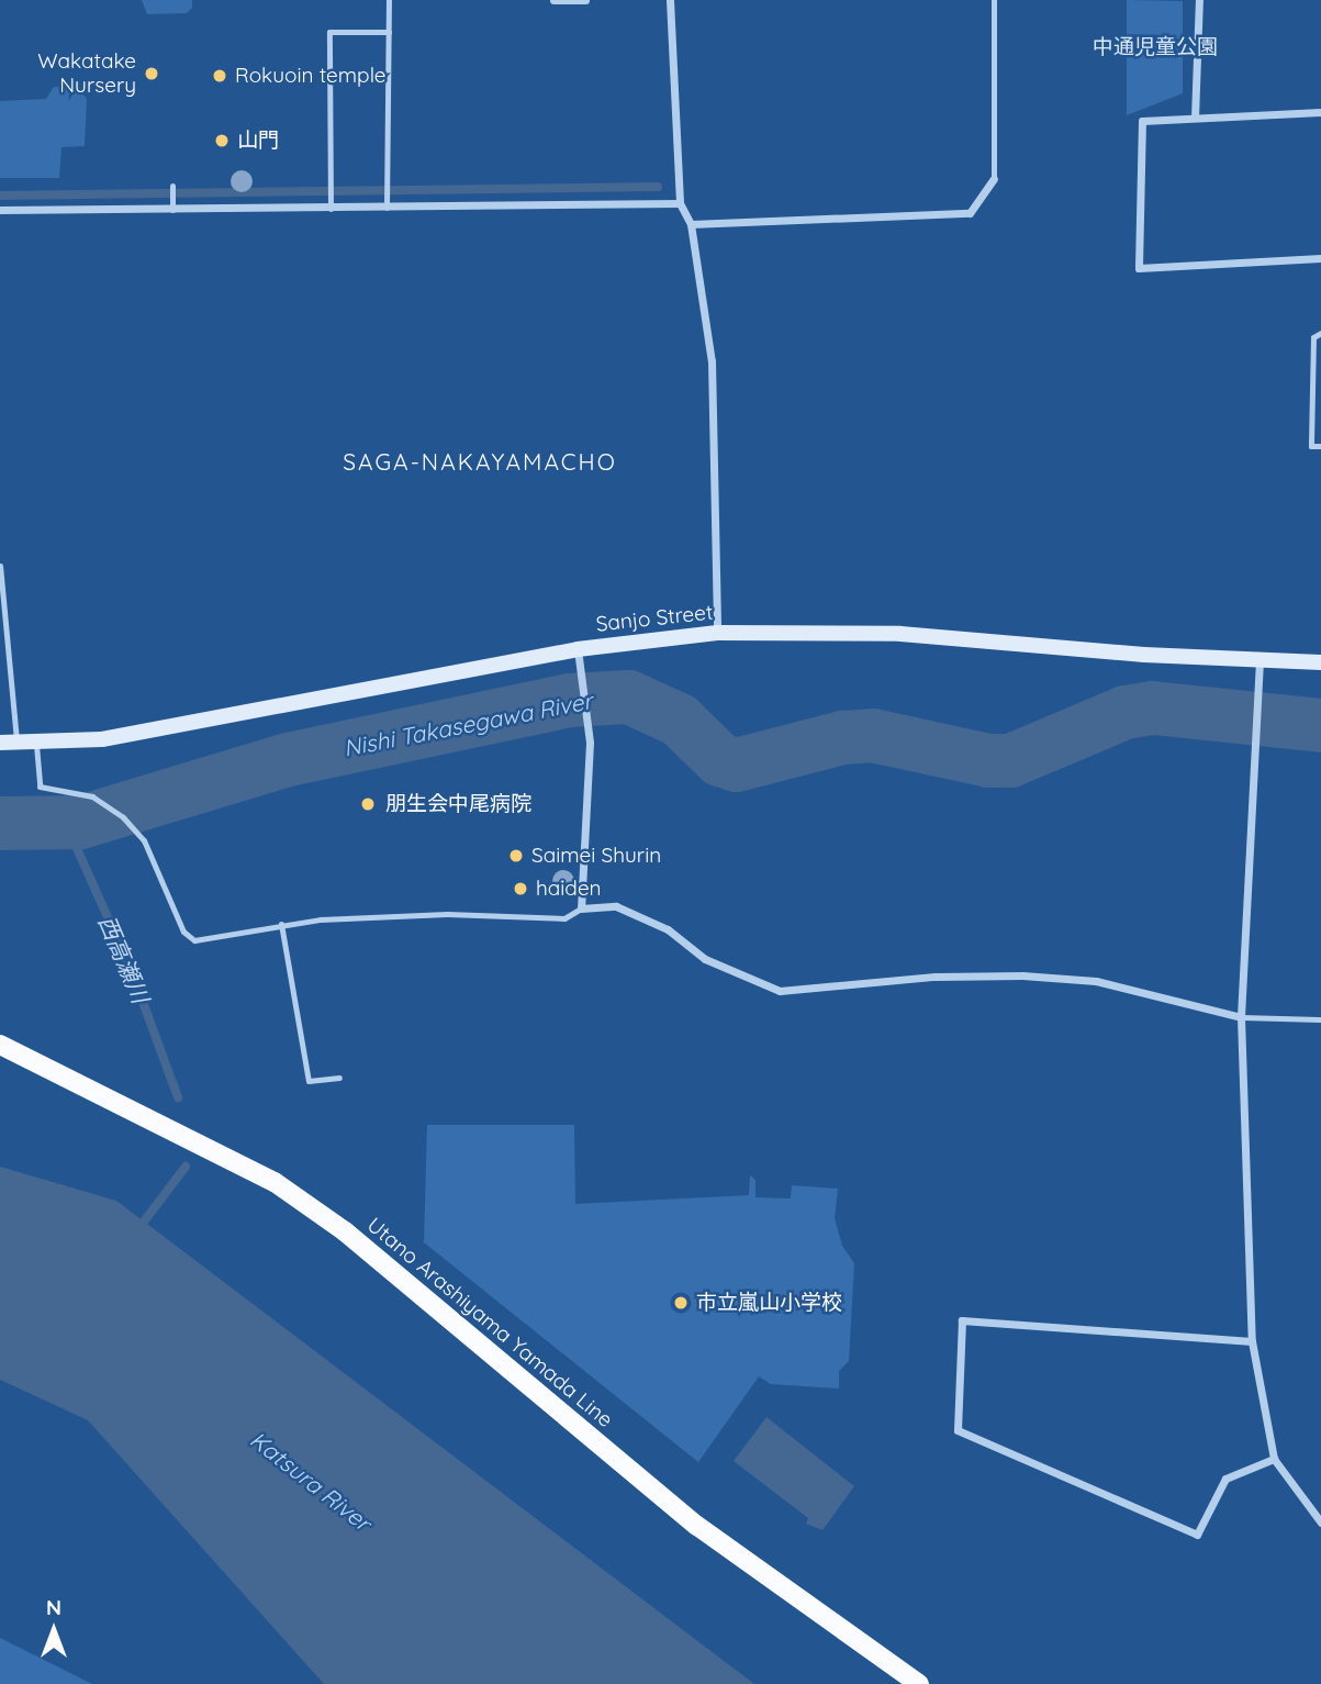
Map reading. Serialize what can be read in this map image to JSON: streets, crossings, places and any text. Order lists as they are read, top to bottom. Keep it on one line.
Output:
{"streets":{"main road":["Sanjo Street","Utano Arashiyama Yamada Line"]},"districts":["SAGA-NAKAYAMACHO"],"water":["Nishi Takasegawa River","西高瀬川","Katsura River"],"parks":["中通児童公園"],"places":["Wakatake Nursery","Rokuoin temple","山門","朋生会中尾病院","Saimei Shurin","haiden","市立嵐山小学校"],"north":"top"}
